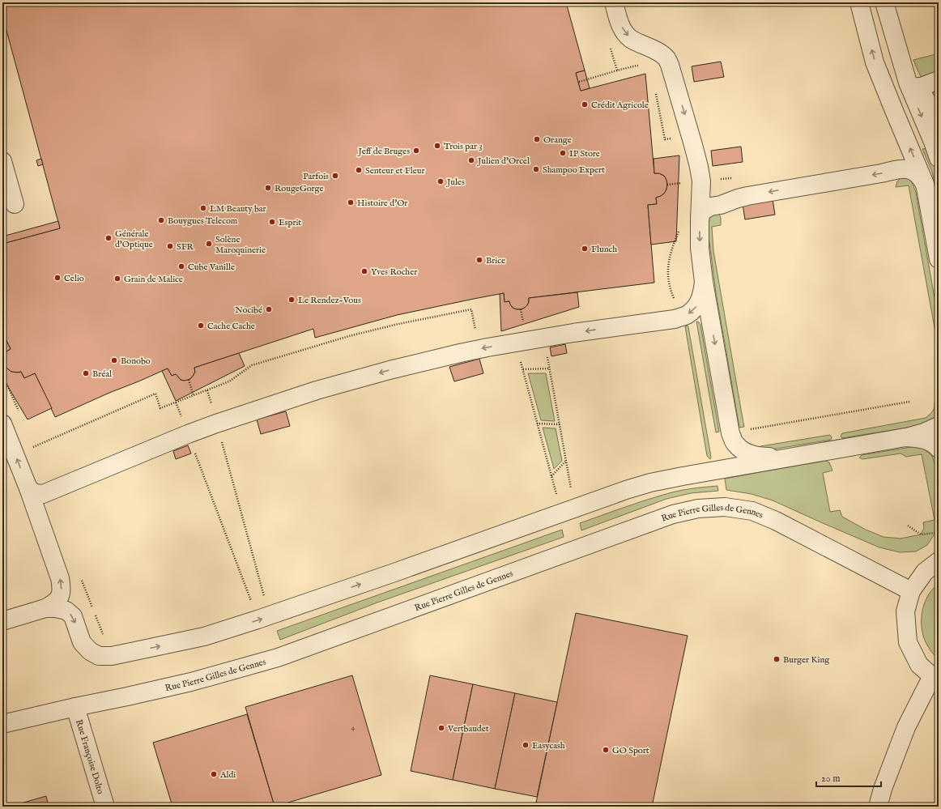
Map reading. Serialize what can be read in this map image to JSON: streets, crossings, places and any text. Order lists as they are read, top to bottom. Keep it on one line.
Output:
{"streets":{"street":["Rue Pierre Gilles de Gennes","Rue Françoise Dolto"]},"crossings":[["Rue Pierre Gilles de Gennes","Rue Françoise Dolto"]],"places":["Crédit Agricole","Orange","Trois par 3","Jeff de Bruges","IP Store","Julien d'Orcel","Shampoo Expert","Senteur et Fleur","Parfois","Jules","RougeGorge","Histoire d'Or","LM Beauty bar","Bouygues Telecom","Esprit","Générale d'Optique","Solène Maroquinerie","SFR","Flunch","Brice","Cube Vanille","Yves Rocher","Celio","Grain de Malice","Le Rendez-Vous","Nocibé","Cache Cache","Bonobo","Bréal","Burger King","Vertbaudet","Easycash","GO Sport","Aldi"],"house_numbers":["4"],"scale_bar":"20 m"}
